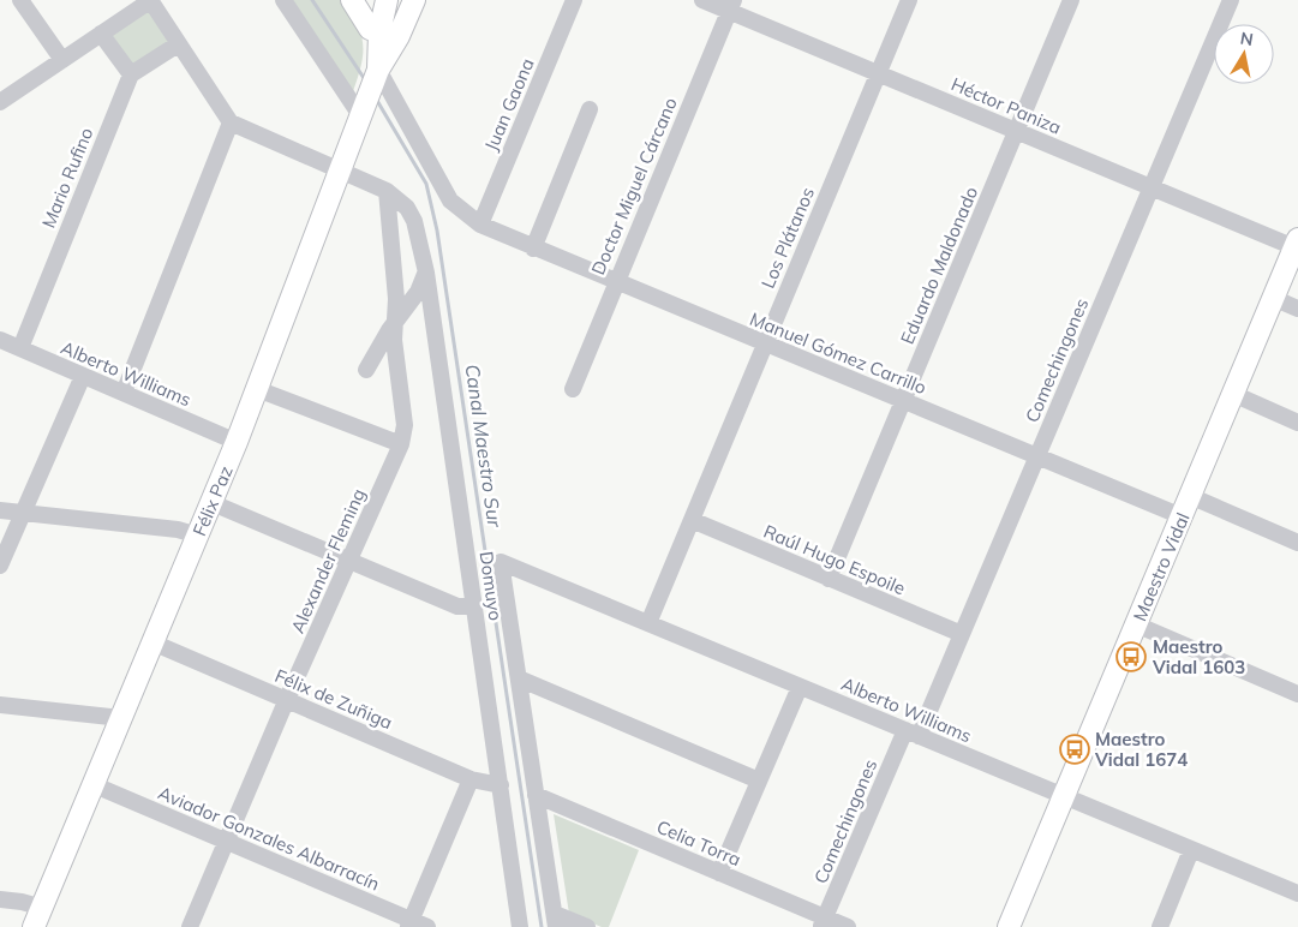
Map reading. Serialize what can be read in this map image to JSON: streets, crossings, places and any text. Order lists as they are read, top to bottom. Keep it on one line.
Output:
{"streets":{"main road":["Félix Paz","Maestro Vidal"],"street":["Juan Gaona","Héctor Paniza","Mario Rufino","Doctor Miguel Cárcano","Los Plátanos","Eduardo Maldonado","Manuel Gómez Carrillo","Comechingones","Alberto Williams","Raúl Hugo Espoile","Alexander Fleming","Domuyo","Félix de Zuñiga","Aviador Gonzales Albarracín","Celia Torra"]},"crossings":[["Juan Gaona","Manuel Gómez Carrillo"],["Héctor Paniza","Doctor Miguel Cárcano"],["Héctor Paniza","Los Plátanos"],["Héctor Paniza","Eduardo Maldonado"],["Héctor Paniza","Comechingones"],["Héctor Paniza","Maestro Vidal"],["Mario Rufino","Alberto Williams"],["Doctor Miguel Cárcano","Manuel Gómez Carrillo"],["Los Plátanos","Manuel Gómez Carrillo"],["Los Plátanos","Alberto Williams"],["Los Plátanos","Raúl Hugo Espoile"],["Eduardo Maldonado","Manuel Gómez Carrillo"],["Eduardo Maldonado","Raúl Hugo Espoile"],["Manuel Gómez Carrillo","Comechingones"],["Manuel Gómez Carrillo","Félix Paz"],["Manuel Gómez Carrillo","Maestro Vidal"],["Comechingones","Alberto Williams"],["Comechingones","Raúl Hugo Espoile"],["Comechingones","Celia Torra"],["Alberto Williams","Félix Paz"],["Alberto Williams","Maestro Vidal"],["Alberto Williams","Domuyo"],["Félix Paz","Félix de Zuñiga"],["Félix Paz","Aviador Gonzales Albarracín"],["Alexander Fleming","Domuyo"],["Alexander Fleming","Félix de Zuñiga"],["Alexander Fleming","Aviador Gonzales Albarracín"],["Domuyo","Félix de Zuñiga"],["Domuyo","Celia Torra"]],"water":["Canal Maestro Sur"],"places":{"bus stop":["Maestro Vidal 1603","Maestro Vidal 1674"]},"north":"top"}
